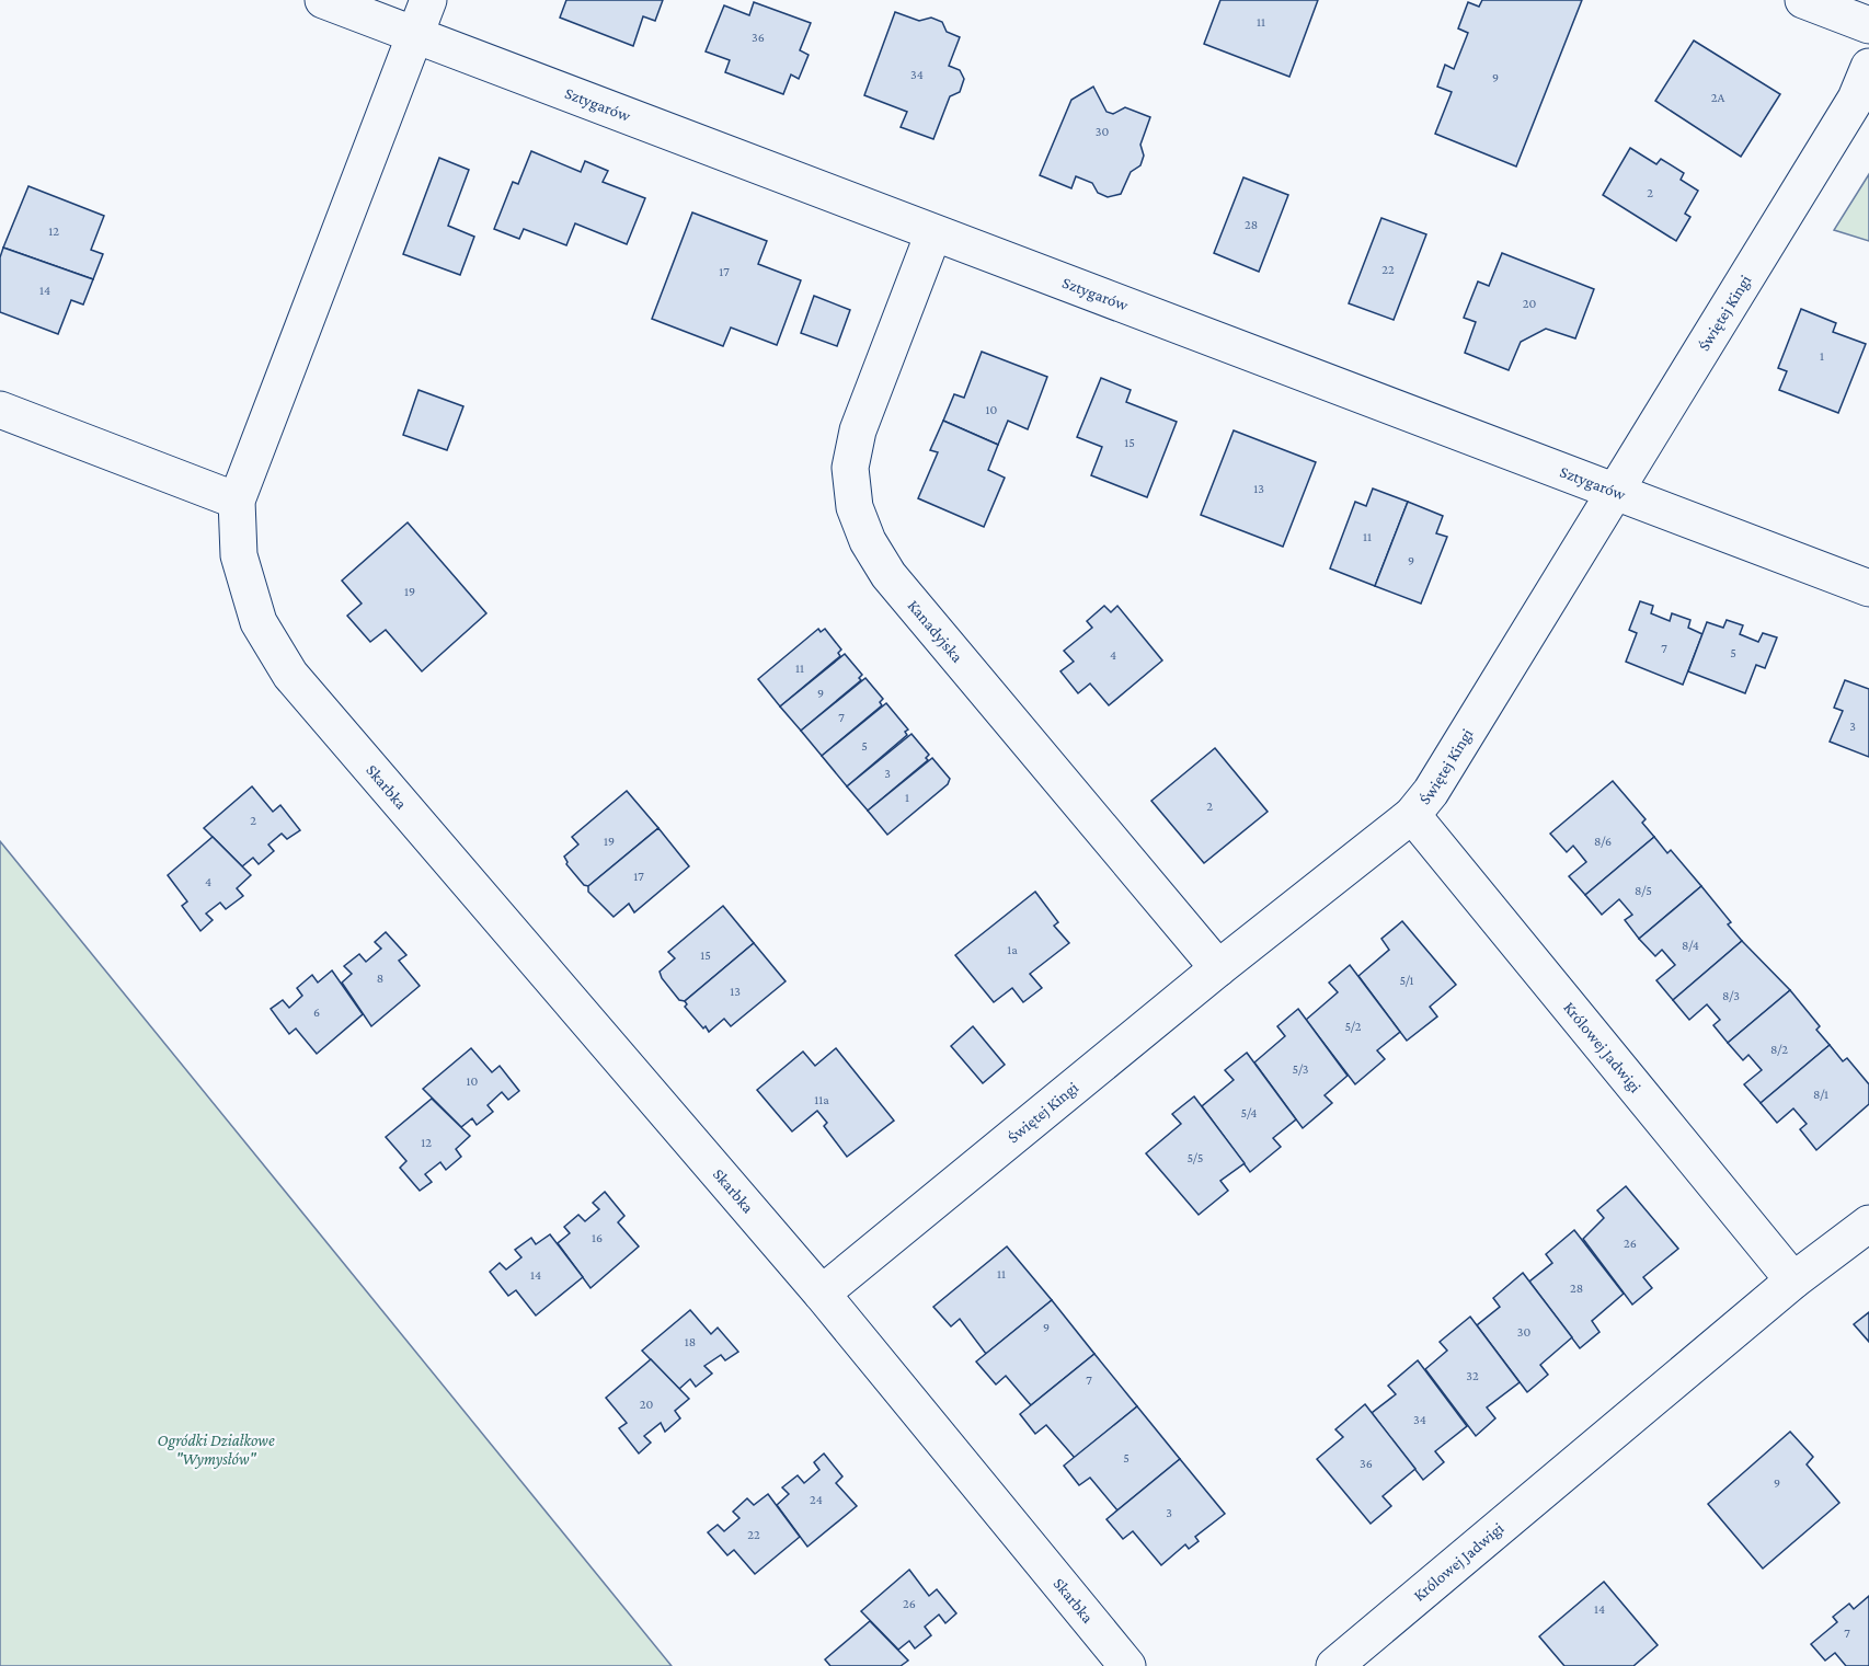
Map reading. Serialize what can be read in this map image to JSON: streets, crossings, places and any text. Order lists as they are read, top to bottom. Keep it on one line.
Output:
{"streets":{"street":["Sztygarów","Świętej Kingi","Kanadyjska","Skarbka","Królowej Jadwigi"]},"crossings":[["Sztygarów","Świętej Kingi"],["Sztygarów","Kanadyjska"],["Świętej Kingi","Kanadyjska"],["Świętej Kingi","Skarbka"],["Świętej Kingi","Królowej Jadwigi"]],"parks":["Ogródki Działkowe \"Wymysłów\""],"house_numbers":["11","36","34","9","2A","30","2","28","12","22","17","14","20","1","10","15","13","11","9","19","7","5","4","11","9","7","3","5","3","1","2","2","19","8/6","17","4","8/5","8/4","1a","15","8","5/1","13","8/3","6","5/2","8/2","5/3","10","8/1","11a","5/4","12","5/5","16","26","11","14","28","9","30","18","32","7","20","34","5","36","9","24","3","22","26","14","7"]}
